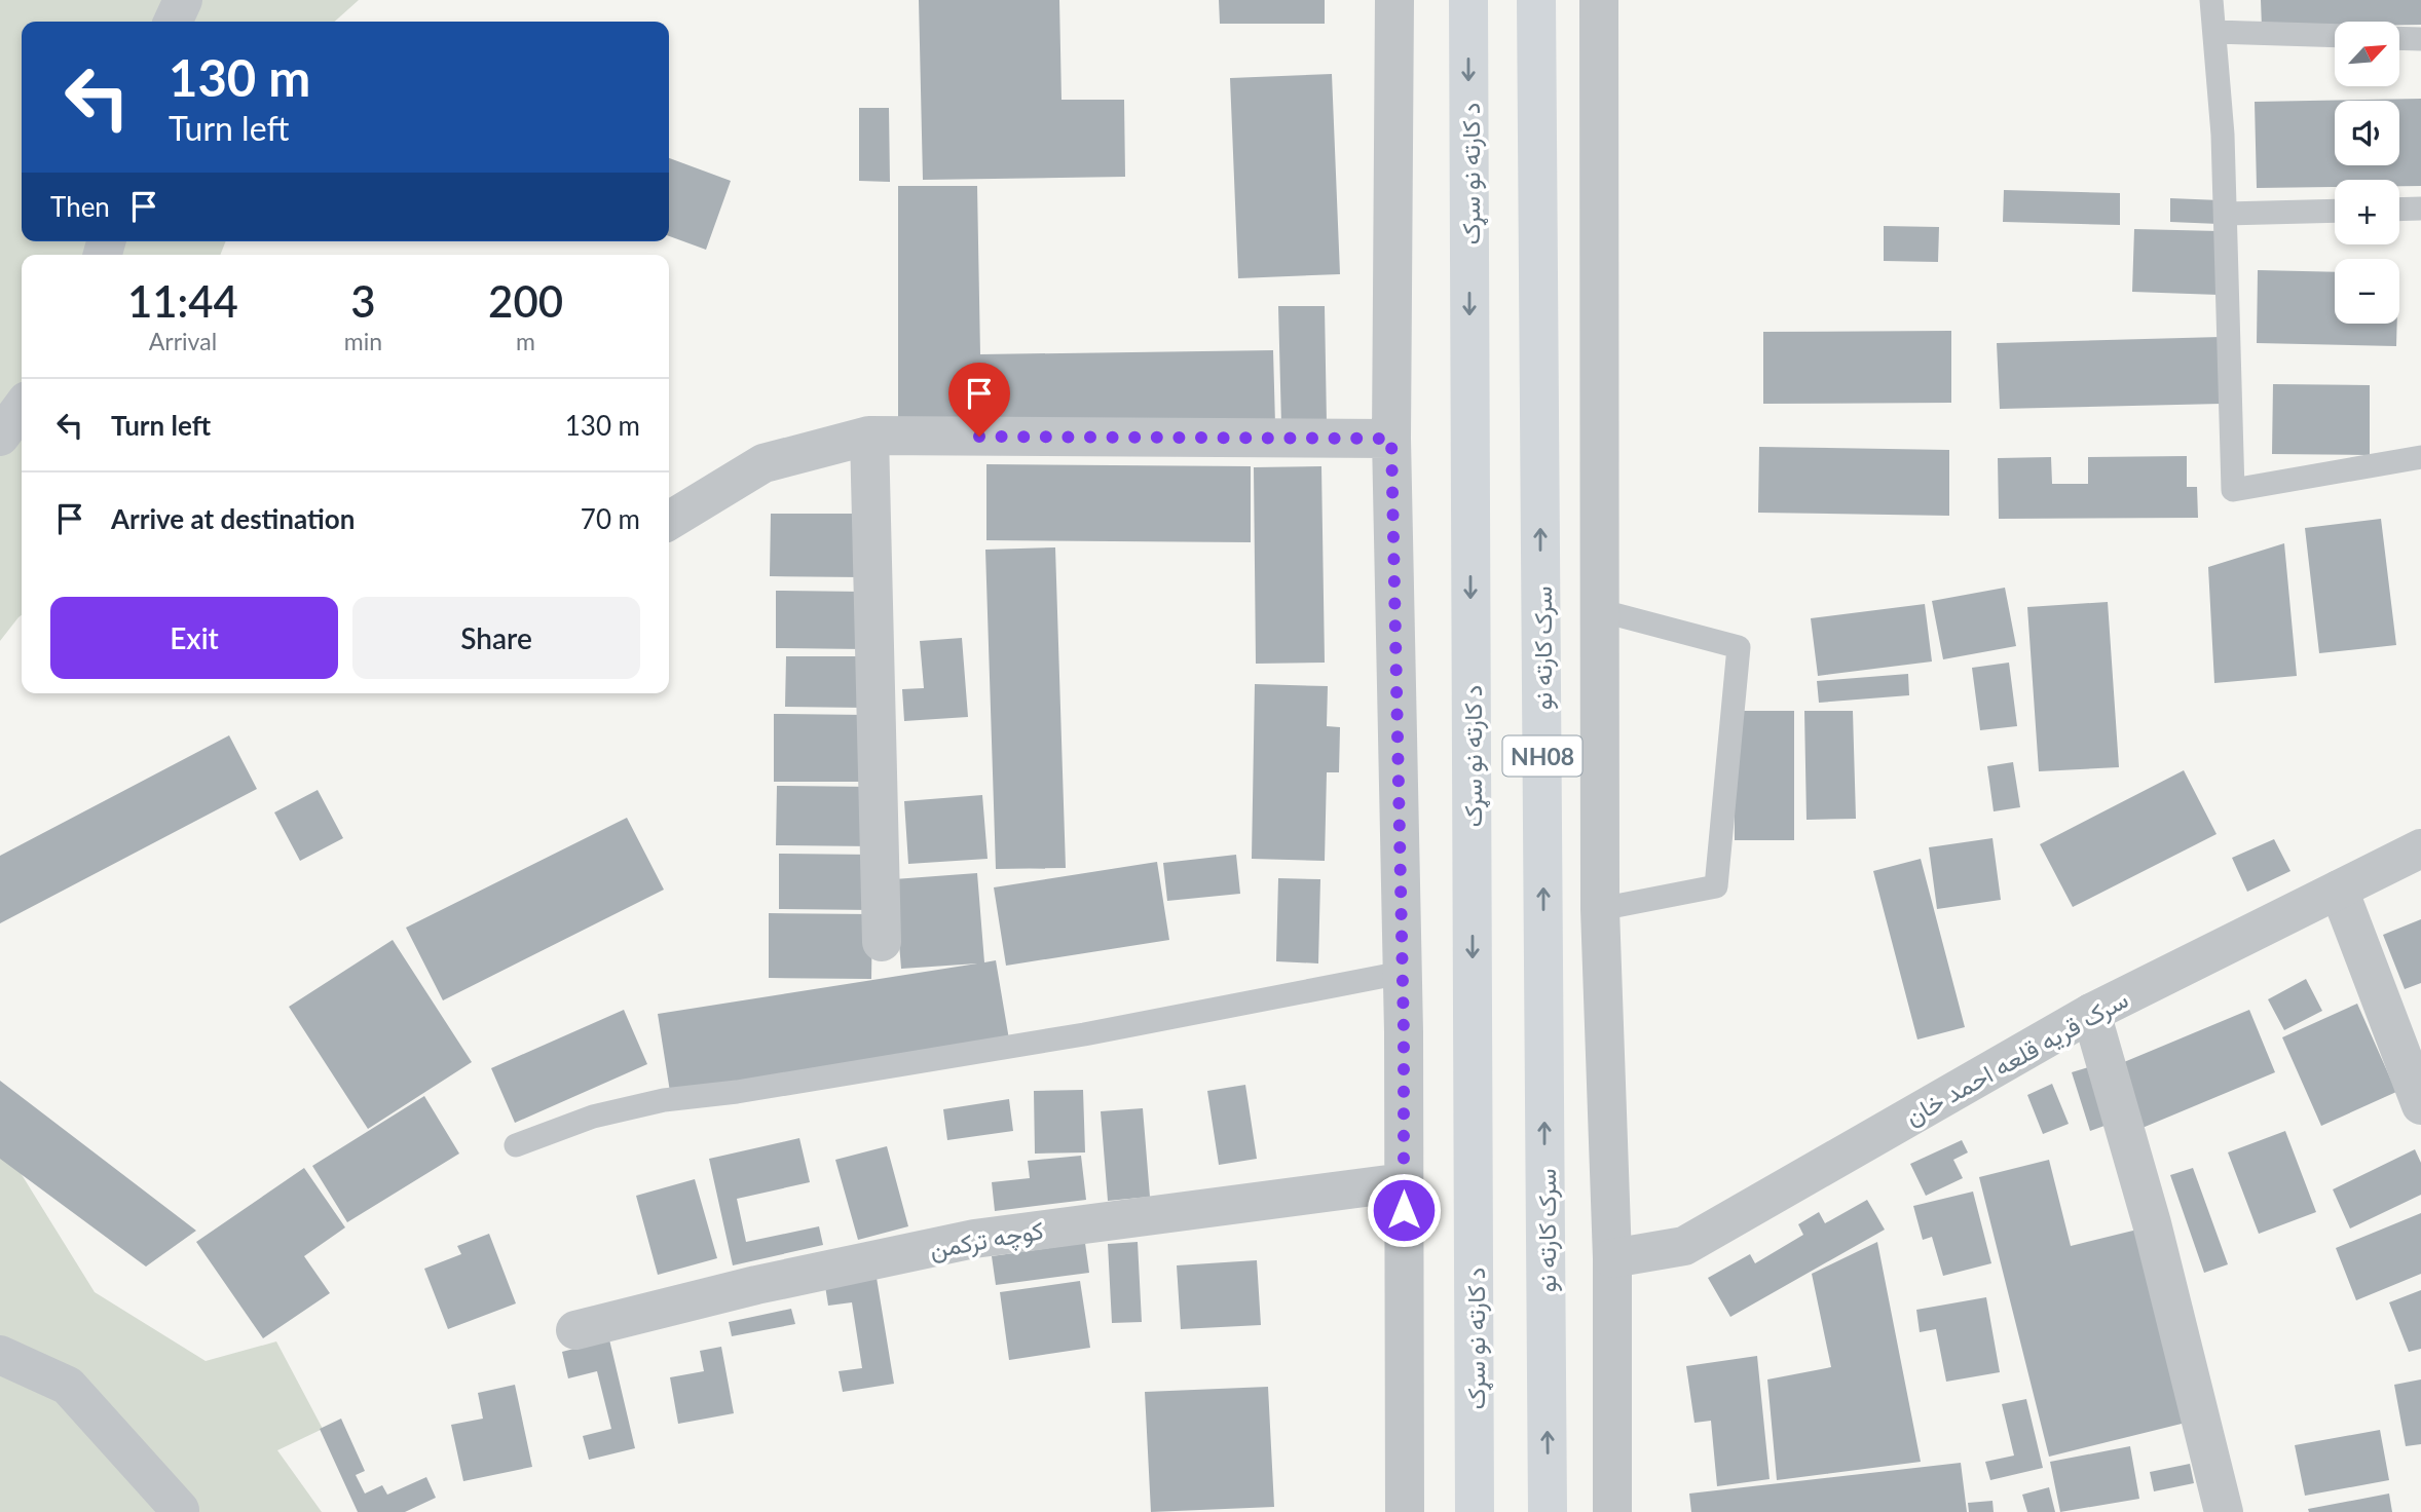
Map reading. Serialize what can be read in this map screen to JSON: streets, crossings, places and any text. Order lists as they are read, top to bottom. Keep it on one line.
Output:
{"streets":{"highway":["د کارته نو سړک","سرک کارته نو","NH08"],"street":["سرک قریه قلعه احمد خان","کوچه ترکمن"]},"one_way":["د کارته نو سړک","سرک کارته نو"],"north":"top right","page":{"map_buttons":["+","−"],"turn":["130 m","Turn left"],"then":"Then","eta":["11:44","Arrival","3","min","200","m"],"list":[{"name":"Turn left","value":"130 m"},{"name":"Arrive at destination","value":"70 m"}],"buttons":["Exit","Share"]}}
